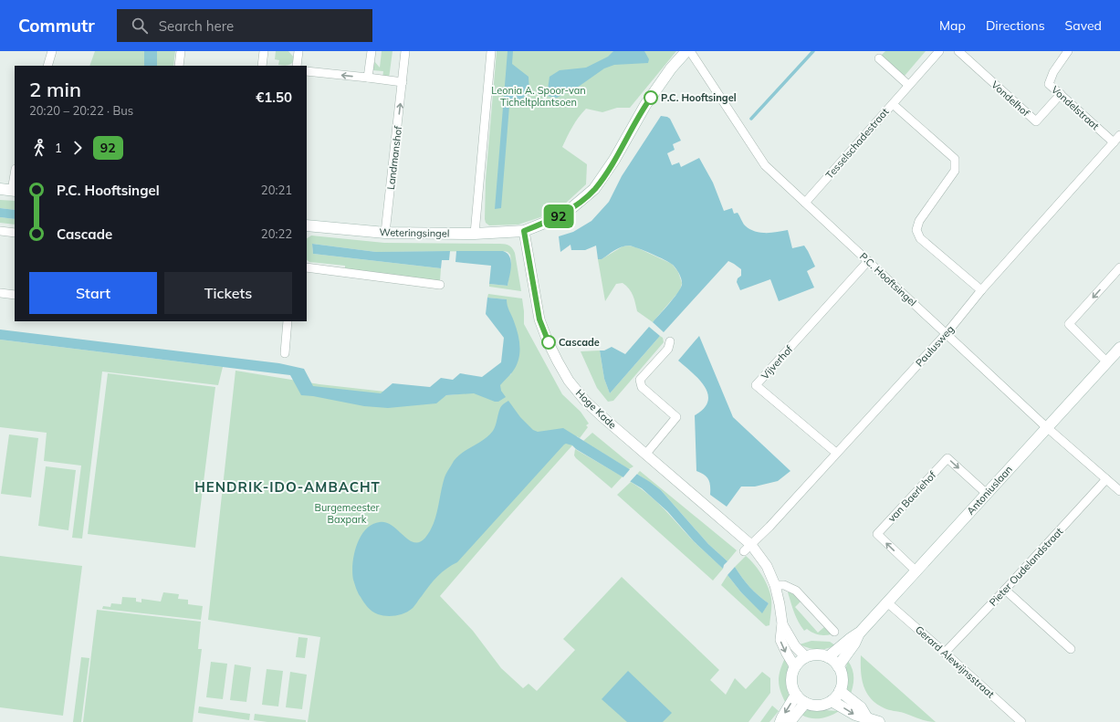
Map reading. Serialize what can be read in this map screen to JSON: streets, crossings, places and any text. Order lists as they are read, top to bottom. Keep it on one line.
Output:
{"streets":{"main road":["Weteringsingel","Antoniuslaan"],"street":["Vondelhof","Vondelstraat","Tesselschadestraat","Landmanshof","P.C. Hooftsingel","Paulusweg","Vijverhof","Hoge Kade","van Baerlehof","Pieter Oudelandstraat","Gerard Alewijnsstraat"]},"crossings":[["Vondelhof","Vondelstraat"],["Vondelstraat","Paulusweg"],["Tesselschadestraat","P.C. Hooftsingel"],["Landmanshof","Weteringsingel"],["Weteringsingel","Hoge Kade"],["P.C. Hooftsingel","Paulusweg"],["P.C. Hooftsingel","Vijverhof"],["P.C. Hooftsingel","Antoniuslaan"],["P.C. Hooftsingel","Pieter Oudelandstraat"],["Paulusweg","Vijverhof"],["Paulusweg","Hoge Kade"],["Hoge Kade","Antoniuslaan"],["Antoniuslaan","van Baerlehof"],["Antoniuslaan","Gerard Alewijnsstraat"],["Pieter Oudelandstraat","Gerard Alewijnsstraat"]],"one_way":["Landmanshof"],"districts":["HENDRIK-IDO-AMBACHT"],"parks":["Leonia A. Spoor-van Ticheltplantsoen","Burgemeester Baxpark"],"places":["P.C. Hooftsingel","Cascade"],"lines":["bus line 92"],"page":{"header":"Commutr","search":"Search here","nav":["Map","Directions","Saved"],"on_map":"92","heading":["2 min","20:20 – 20:22 · Bus","€1.50"],"legs":["1","92"],"list":[{"name":"P.C. Hooftsingel","value":"20:21"},{"name":"Cascade","value":"20:22"}],"buttons":["Start","Tickets"]}}
